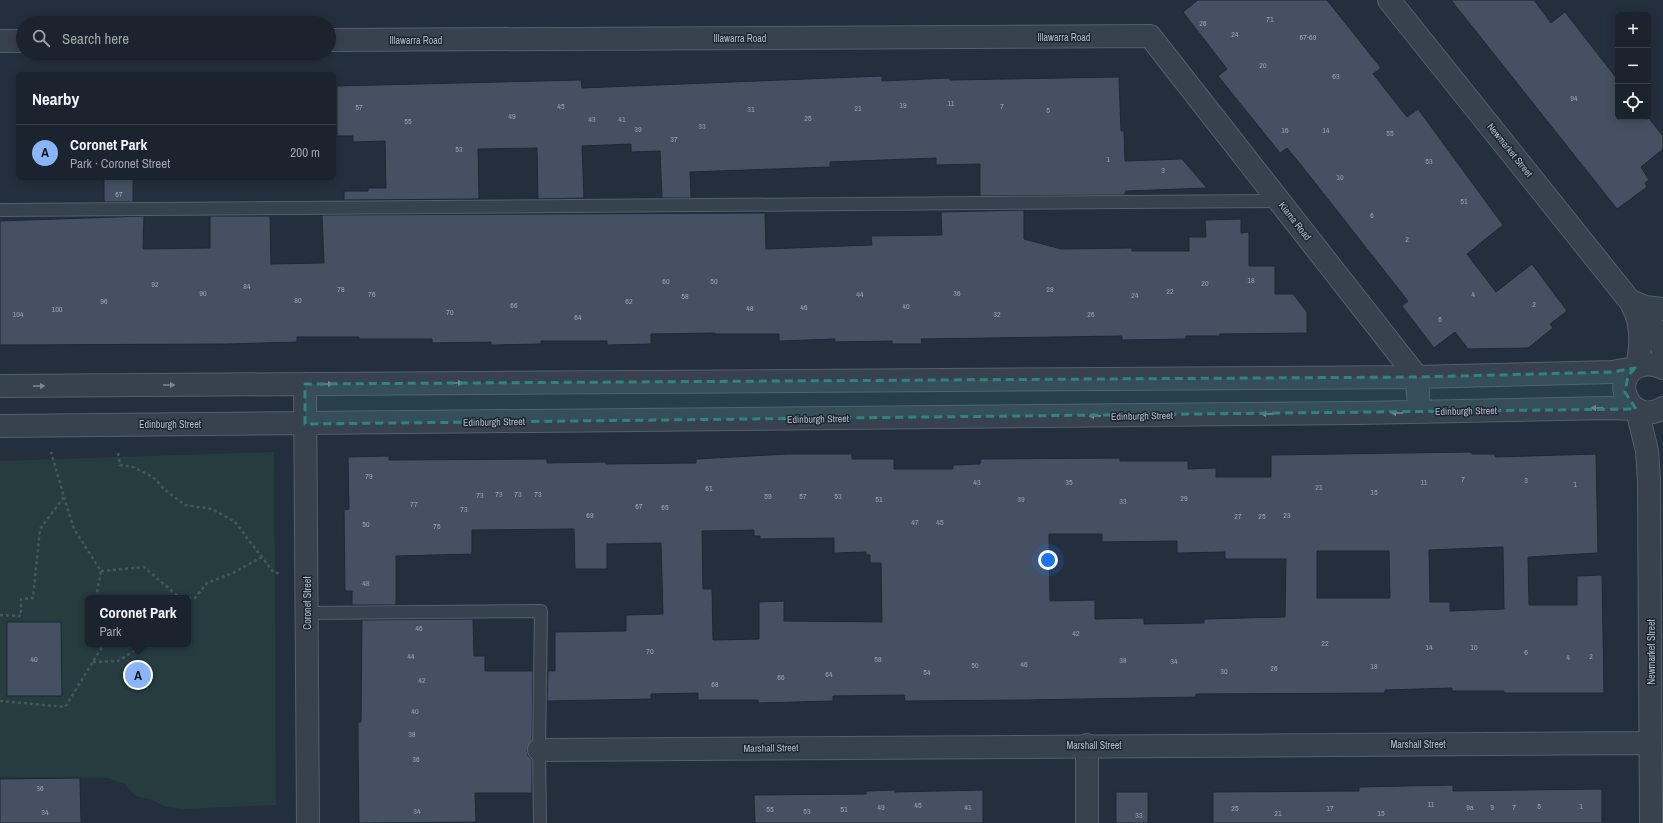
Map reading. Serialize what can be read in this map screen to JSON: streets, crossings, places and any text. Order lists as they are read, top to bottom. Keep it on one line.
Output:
{"streets":{"street":["Illawarra Road","Newmarket Street","Kiama Road","Edinburgh Street","Coronet Street","Marshall Street"]},"crossings":[["Illawarra Road","Kiama Road"],["Newmarket Street","Edinburgh Street"],["Newmarket Street","Marshall Street"],["Edinburgh Street","Coronet Street"]],"house_numbers":["71","26","24","67-69","20","63","94","11","19","45","7","57","21","31","5","49","25","43","41","55","33","39","16","14","55","37","53","1","53","3","10","67","51","6","2","18","60","50","20","92","84","78","28","22","90","36","76","44","4","24","58","80","96","62","2","66","40","46","48","100","70","104","32","26","64","6","79","7","3","43","35","11","1","21","61","15","73","73","73","73","59","57","53","29","51","39","33","77","67","65","73","69","23","27","25","47","45","50","75","48","46","42","22","14","10","70","6","44","2","4","40","58","38","34","46","50","18","26","30","54","64","66","42","68","40","38","36","36","11","45","5","1","49","41","9a","9","7","25","17","55","51","34","53","34","21","15","33"],"page":{"map_buttons":["+","−"],"search":"Search here","heading":"Nearby","list":[{"mark":"A","name":"Coronet Park","note":"Park · Coronet Street","value":"200 m"}],"popup":["Coronet Park","Park"],"pins":"A"}}
